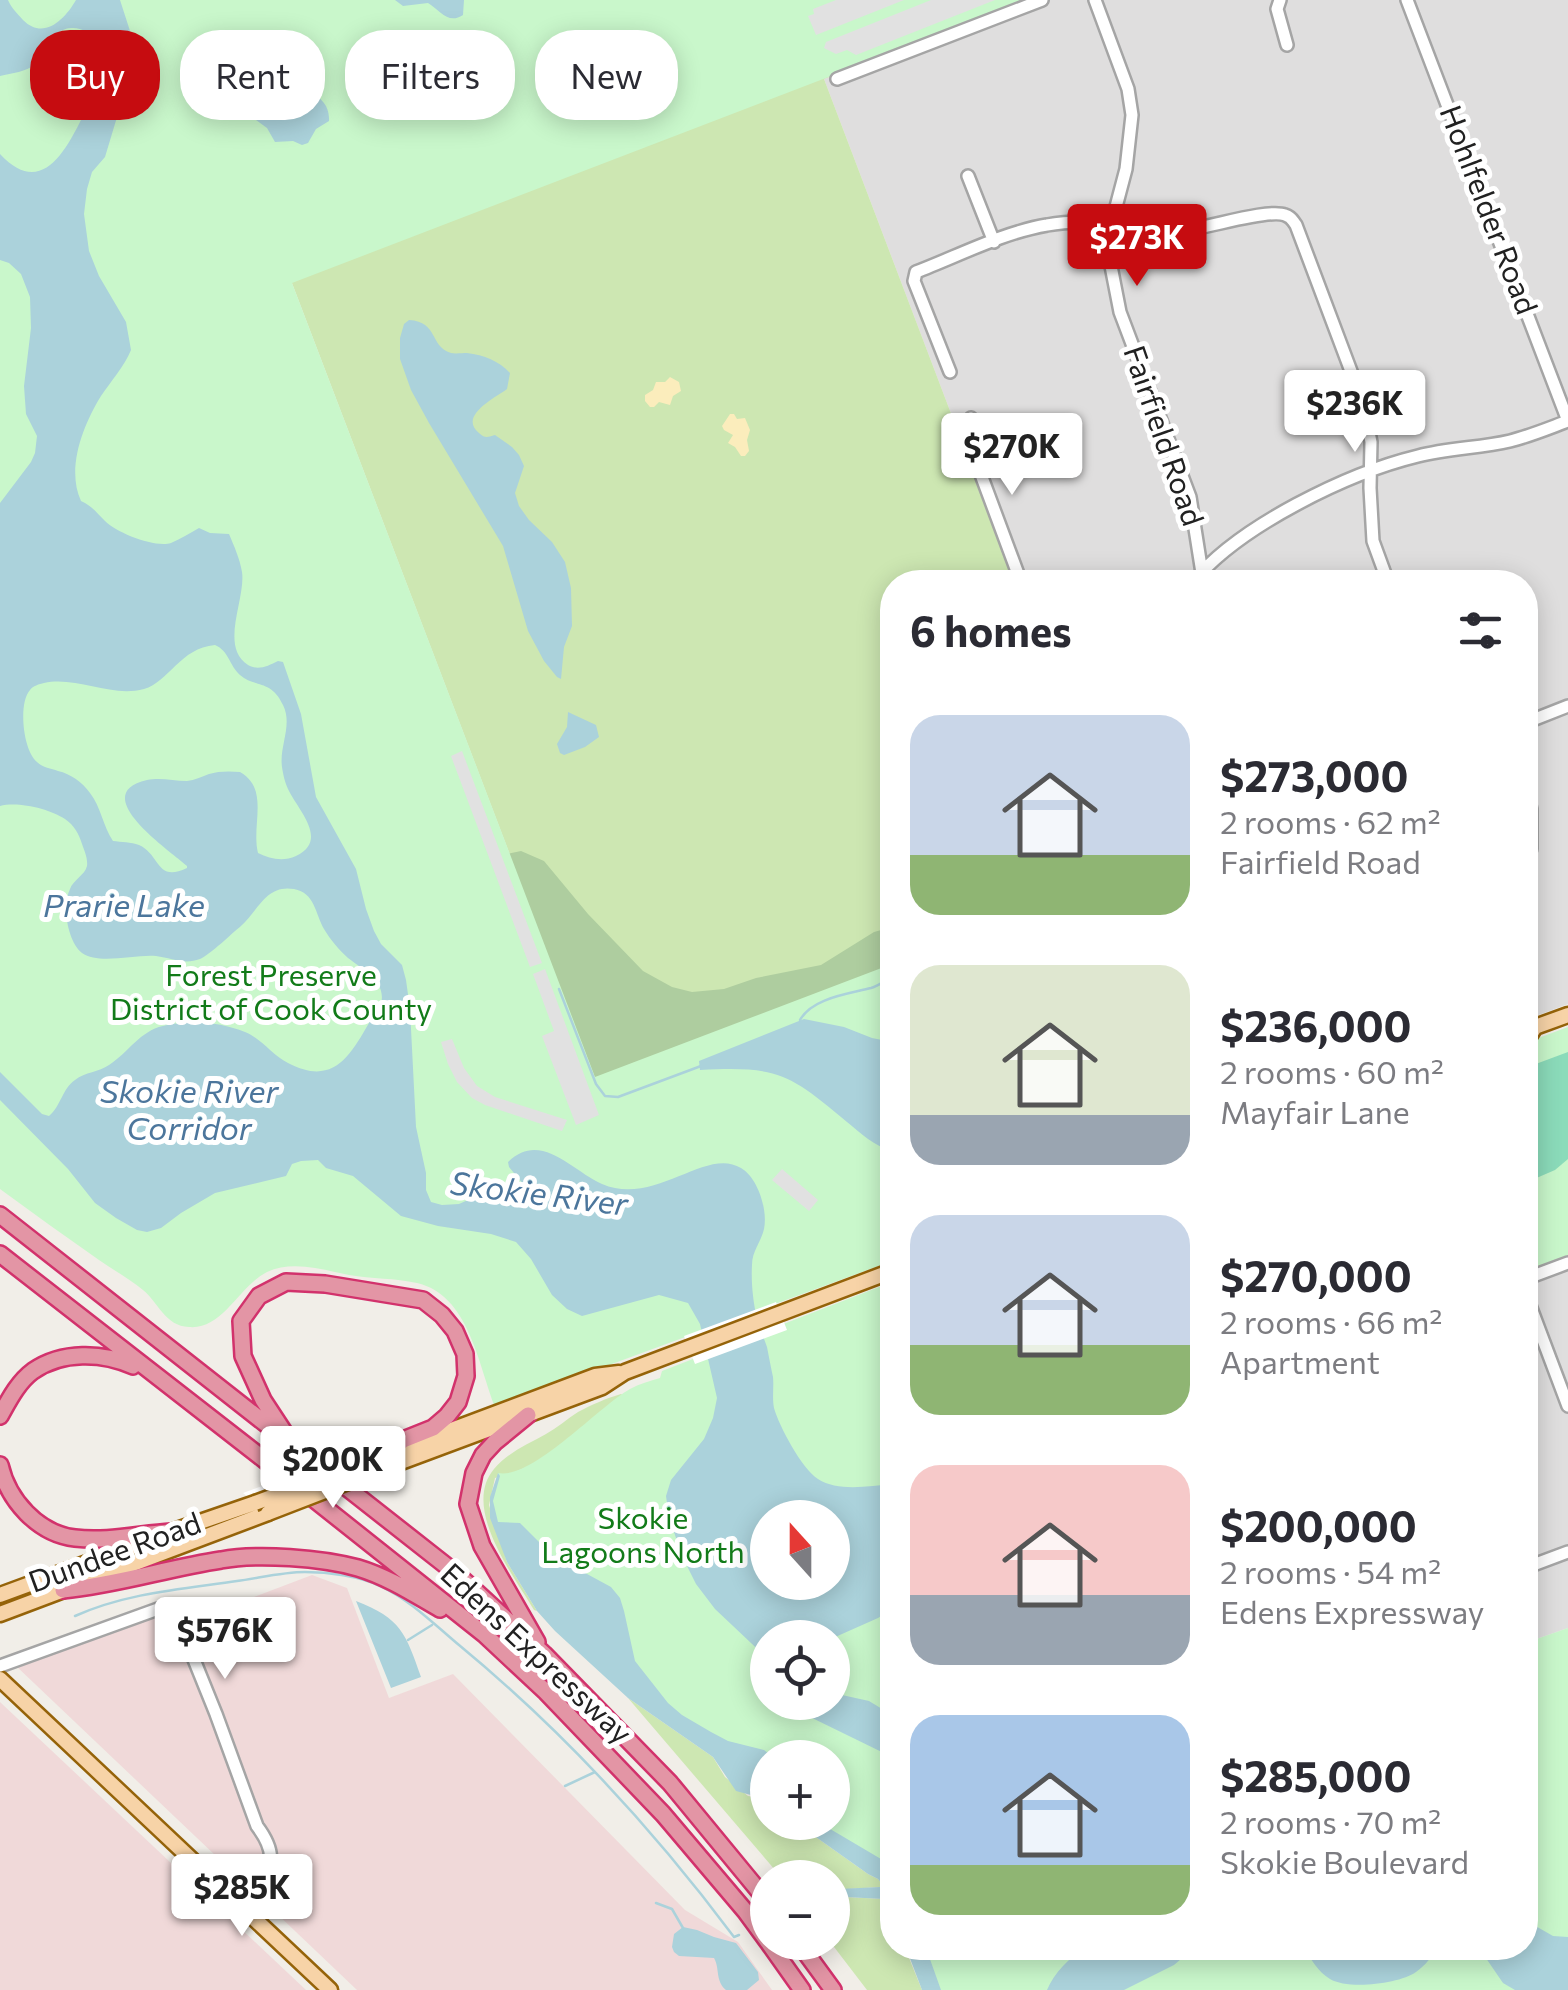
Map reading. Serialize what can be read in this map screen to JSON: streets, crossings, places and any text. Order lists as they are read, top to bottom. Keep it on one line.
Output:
{"streets":{"highway":["Edens Expressway"],"main road":["Dundee Road"],"street":["Hohlfelder Road","Fairfield Road"]},"water":["Prarie Lake","Skokie River Corridor","Skokie River"],"parks":["Forest Preserve District of Cook County","Skokie Lagoons North"],"north":"top","page":{"chip":["Buy","Rent","Filters","New"],"price":["$273K","$236K","$270K","$200K","$576K","$285K"],"heading":"6 homes","list":[{"name":"$273,000","note":"2 rooms · 62 m² · Fairfield Road"},{"name":"$236,000","note":"2 rooms · 60 m² · Mayfair Lane"},{"name":"$270,000","note":"2 rooms · 66 m² · Apartment"},{"name":"$200,000","note":"2 rooms · 54 m² · Edens Expressway"},{"name":"$285,000","note":"2 rooms · 70 m² · Skokie Boulevard"}],"map_buttons":["+","−"]}}
